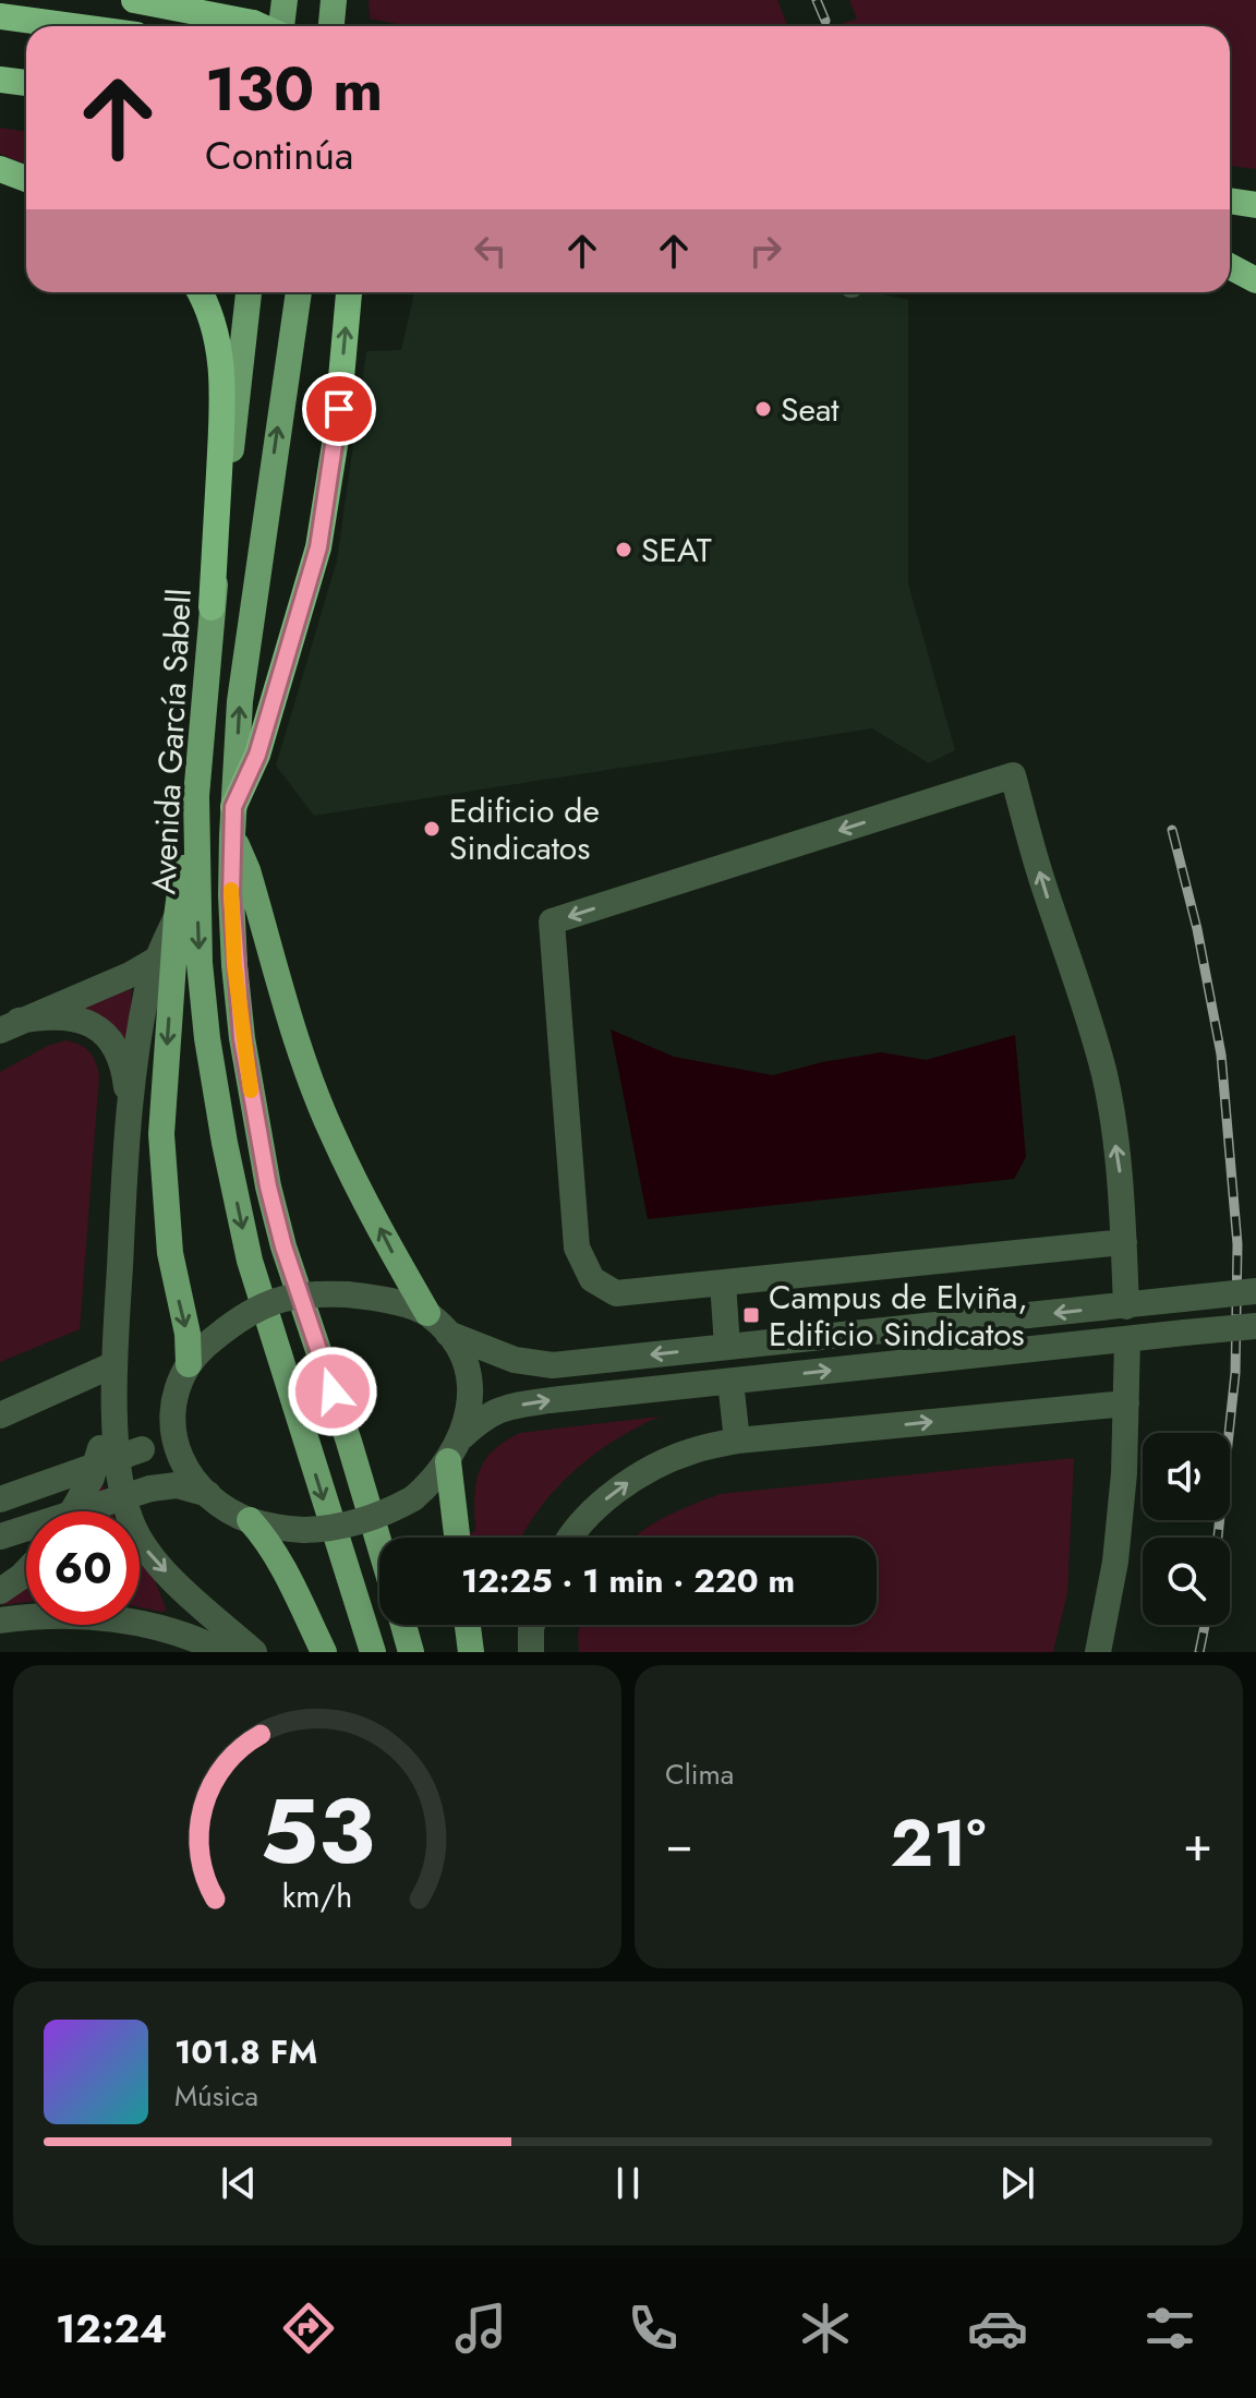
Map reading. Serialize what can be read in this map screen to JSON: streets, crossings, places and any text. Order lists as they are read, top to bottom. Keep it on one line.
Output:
{"streets":{"main road":["Avenida García Sabell"]},"places":{"other":["Seat","SEAT","Edificio de Sindicatos"],"transit":["Campus de Elviña, Edificio Sindicatos"]},"page":{"turn":["130 m","Continúa"],"limit":"60","trip":"12:25 · 1 min · 220 m","tile":"Clima","heat":["−","21°","+"],"song":["101.8 FM","Música"],"tabs":"12:24","gauge":["53","km/h"]}}
